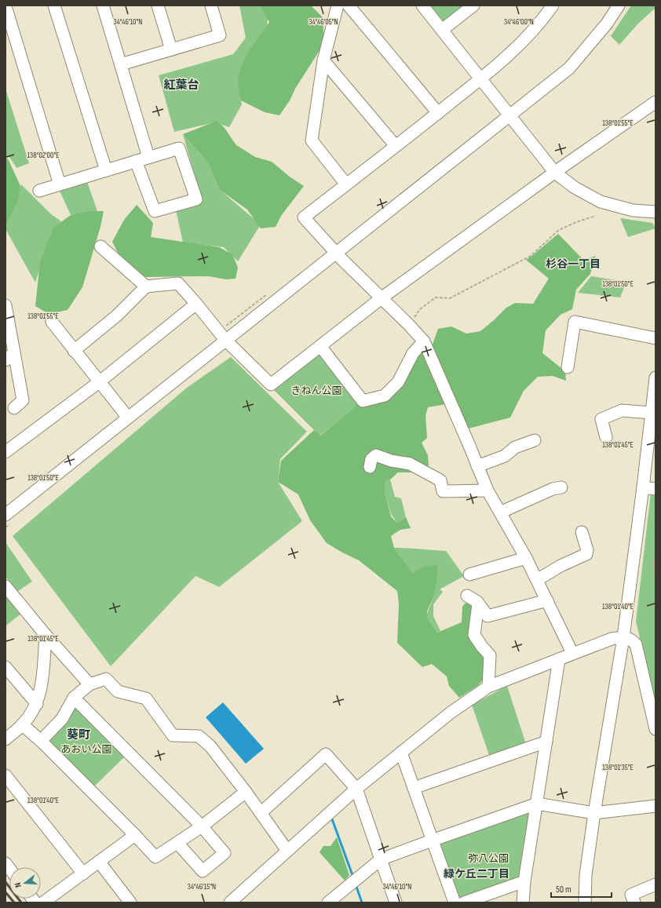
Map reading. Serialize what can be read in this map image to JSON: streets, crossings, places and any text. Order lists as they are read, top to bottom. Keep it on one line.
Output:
{"districts":["紅葉台","杉谷一丁目","葵町","緑ケ丘二丁目"],"parks":["きねん公園","あおい公園","弥八公園"],"scale_bar":"50 m","north":"left","coordinates":["34°46'10\"N","34°46'05\"N","34°46'00\"N","138°01'55\"E","138°02'00\"E","138°01'50\"E","138°01'45\"E","138°01'40\"E","138°01'35\"E","34°46'15\"N"]}
